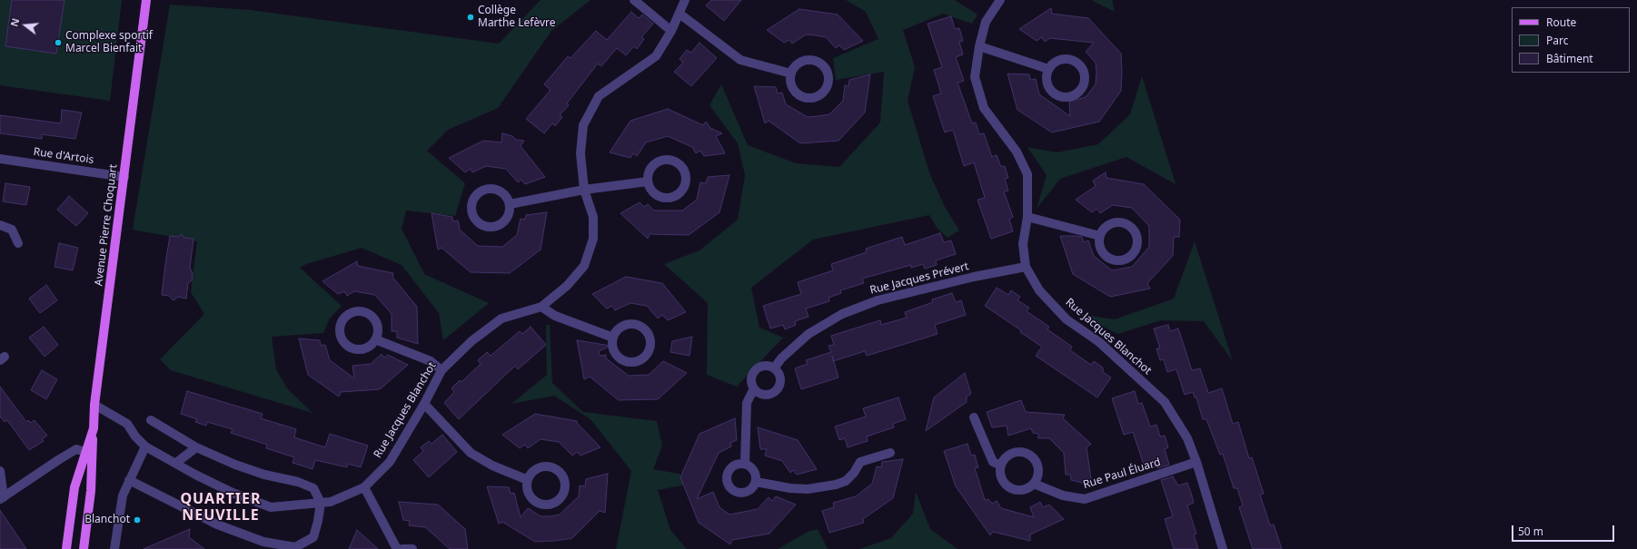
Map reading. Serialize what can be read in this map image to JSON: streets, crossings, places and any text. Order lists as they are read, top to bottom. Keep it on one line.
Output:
{"streets":{"main road":["Avenue Pierre Choquart"],"street":["Rue d'Artois","Rue Jacques Prévert","Rue Jacques Blanchot","Rue Paul Éluard"]},"crossings":[["Rue d'Artois","Avenue Pierre Choquart"],["Avenue Pierre Choquart","Rue Jacques Blanchot"],["Rue Jacques Prévert","Rue Jacques Blanchot"],["Rue Jacques Blanchot","Rue Paul Éluard"]],"districts":["QUARTIER NEUVILLE"],"places":["Collège Marthe Lefèvre","Complexe sportif Marcel Bienfait","Blanchot"],"legend":["Route","Parc","Bâtiment"],"scale_bar":"50 m","north":"left"}
